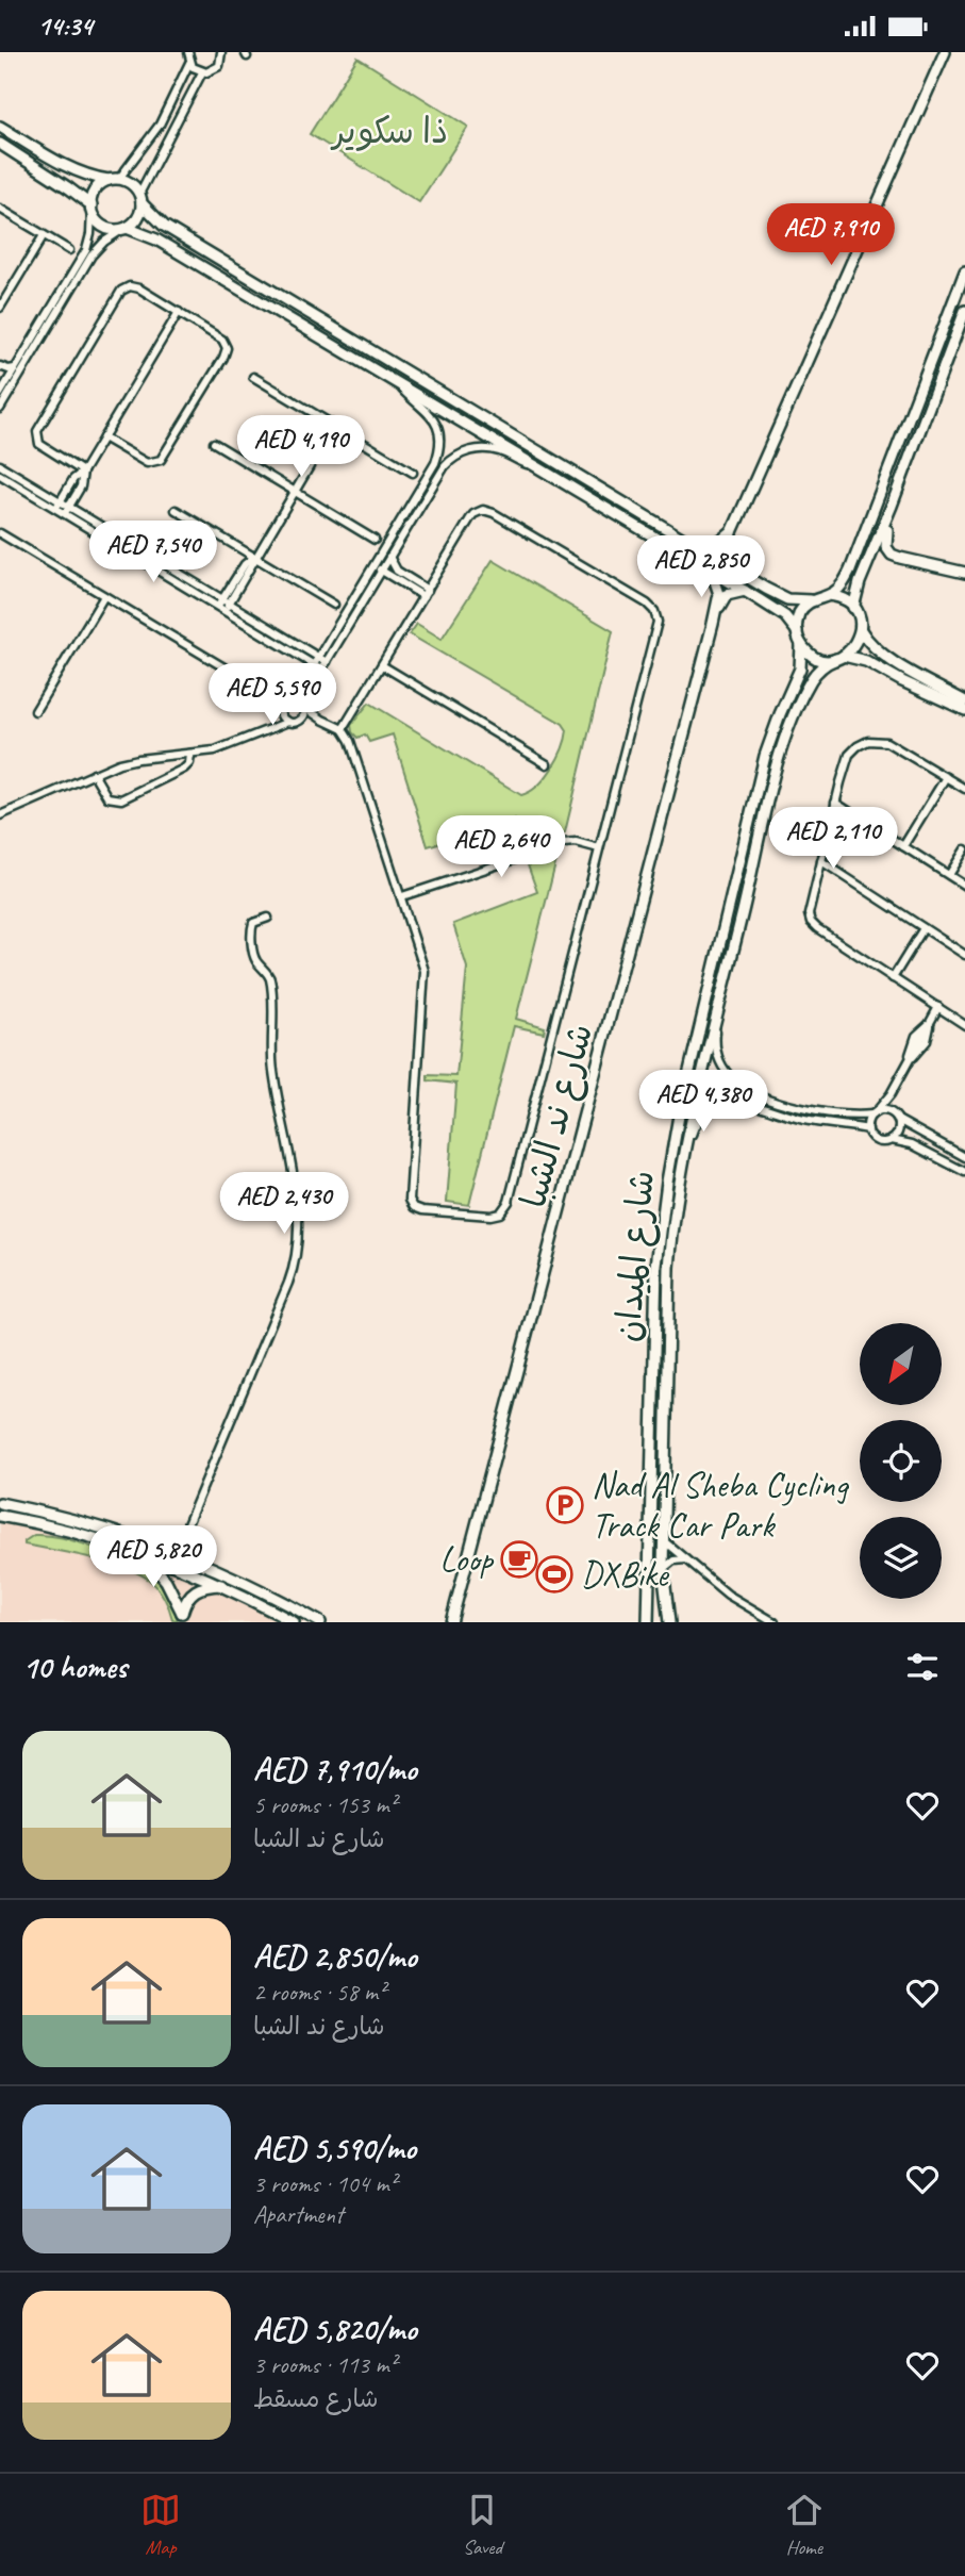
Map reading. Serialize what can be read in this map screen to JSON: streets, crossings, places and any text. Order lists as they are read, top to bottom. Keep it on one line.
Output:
{"streets":{"street":["شارع ند الشبا","شارع الميدان"]},"parks":["ذا سكوير"],"places":{"parking":["Nad Al Sheba Cycling Track Car Park"],"cafe":["Loop"],"sports":["DXBike"]},"north":"bottom left","page":{"status":"14:34","price":["AED 7,910","AED 4,190","AED 7,540","AED 2,850","AED 5,590","AED 2,110","AED 2,640","AED 4,380","AED 2,430","AED 5,820"],"heading":"10 homes","list":[{"name":"AED 7,910/mo","note":"5 rooms · 153 m² · شارع ند الشبا"},{"name":"AED 2,850/mo","note":"2 rooms · 58 m² · شارع ند الشبا"},{"name":"AED 5,590/mo","note":"3 rooms · 104 m² · Apartment"},{"name":"AED 5,820/mo","note":"3 rooms · 113 m² · شارع مسقط"}],"tabs":["Map","Saved","Home"]}}
